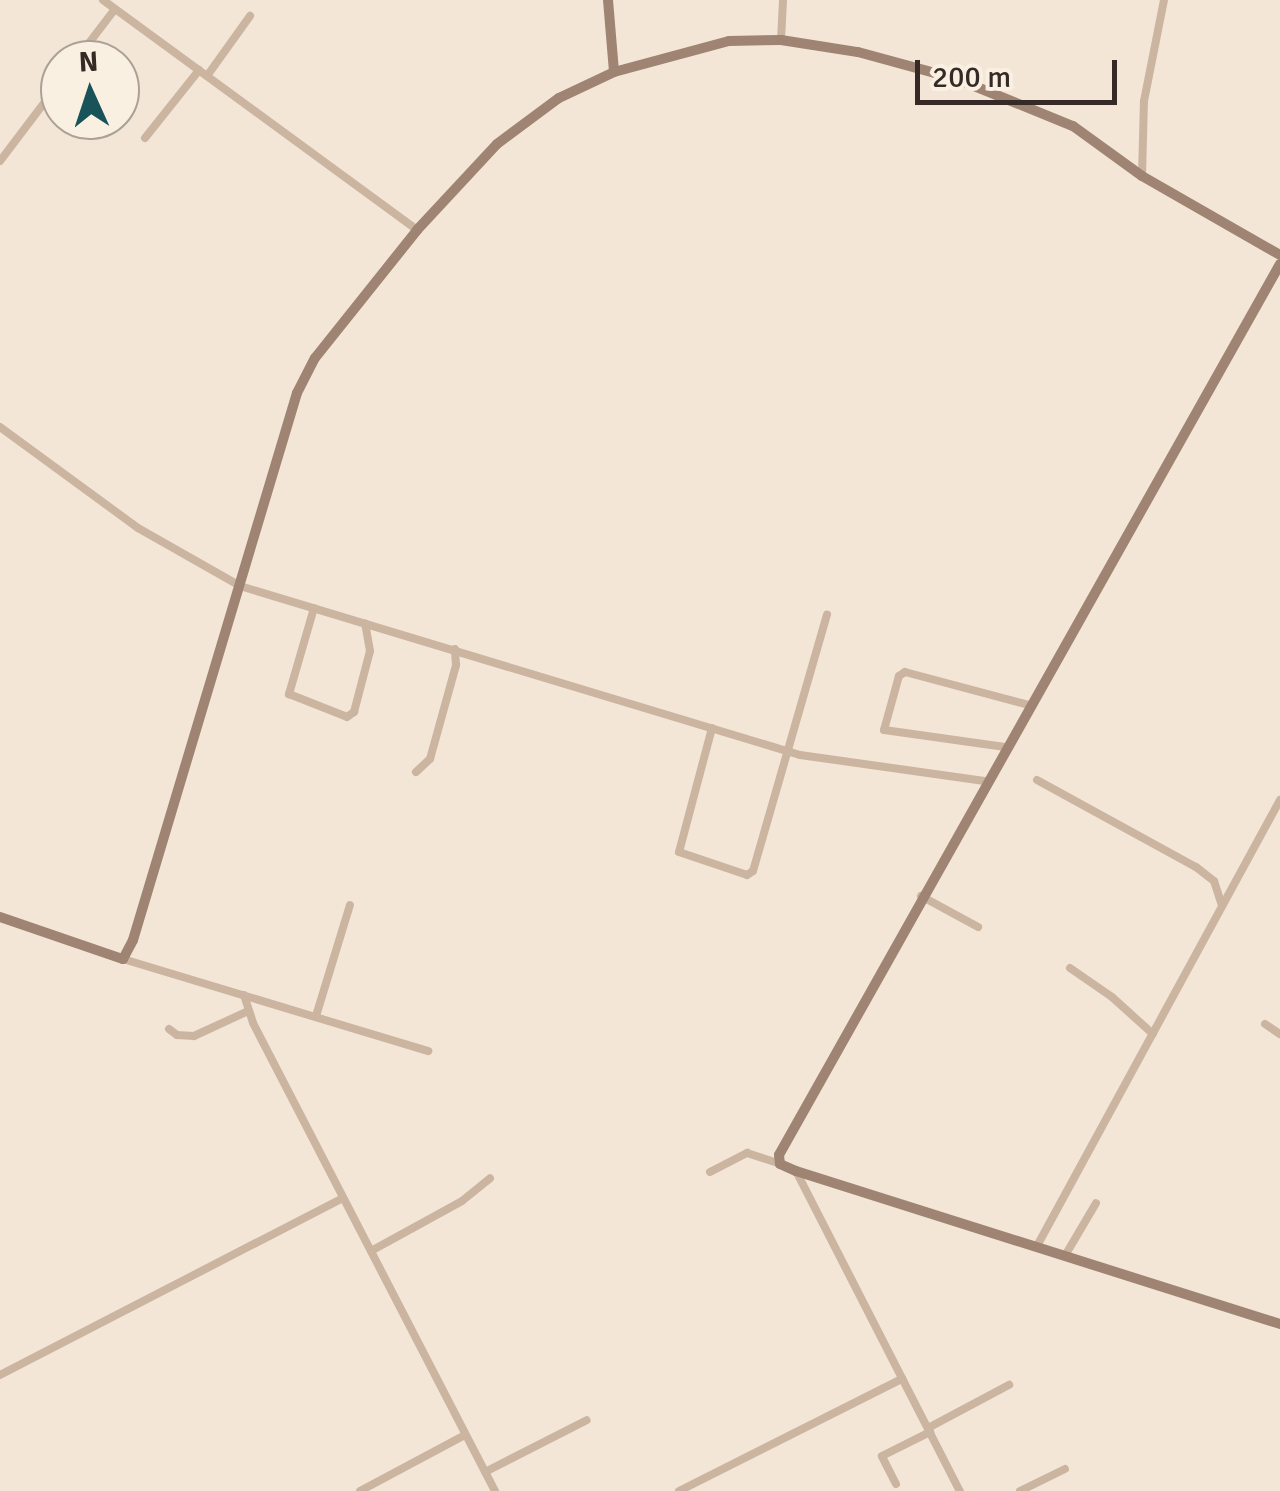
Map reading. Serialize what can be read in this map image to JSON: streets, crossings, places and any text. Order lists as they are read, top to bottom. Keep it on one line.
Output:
{"scale_bar":"200 m","north":"top"}
